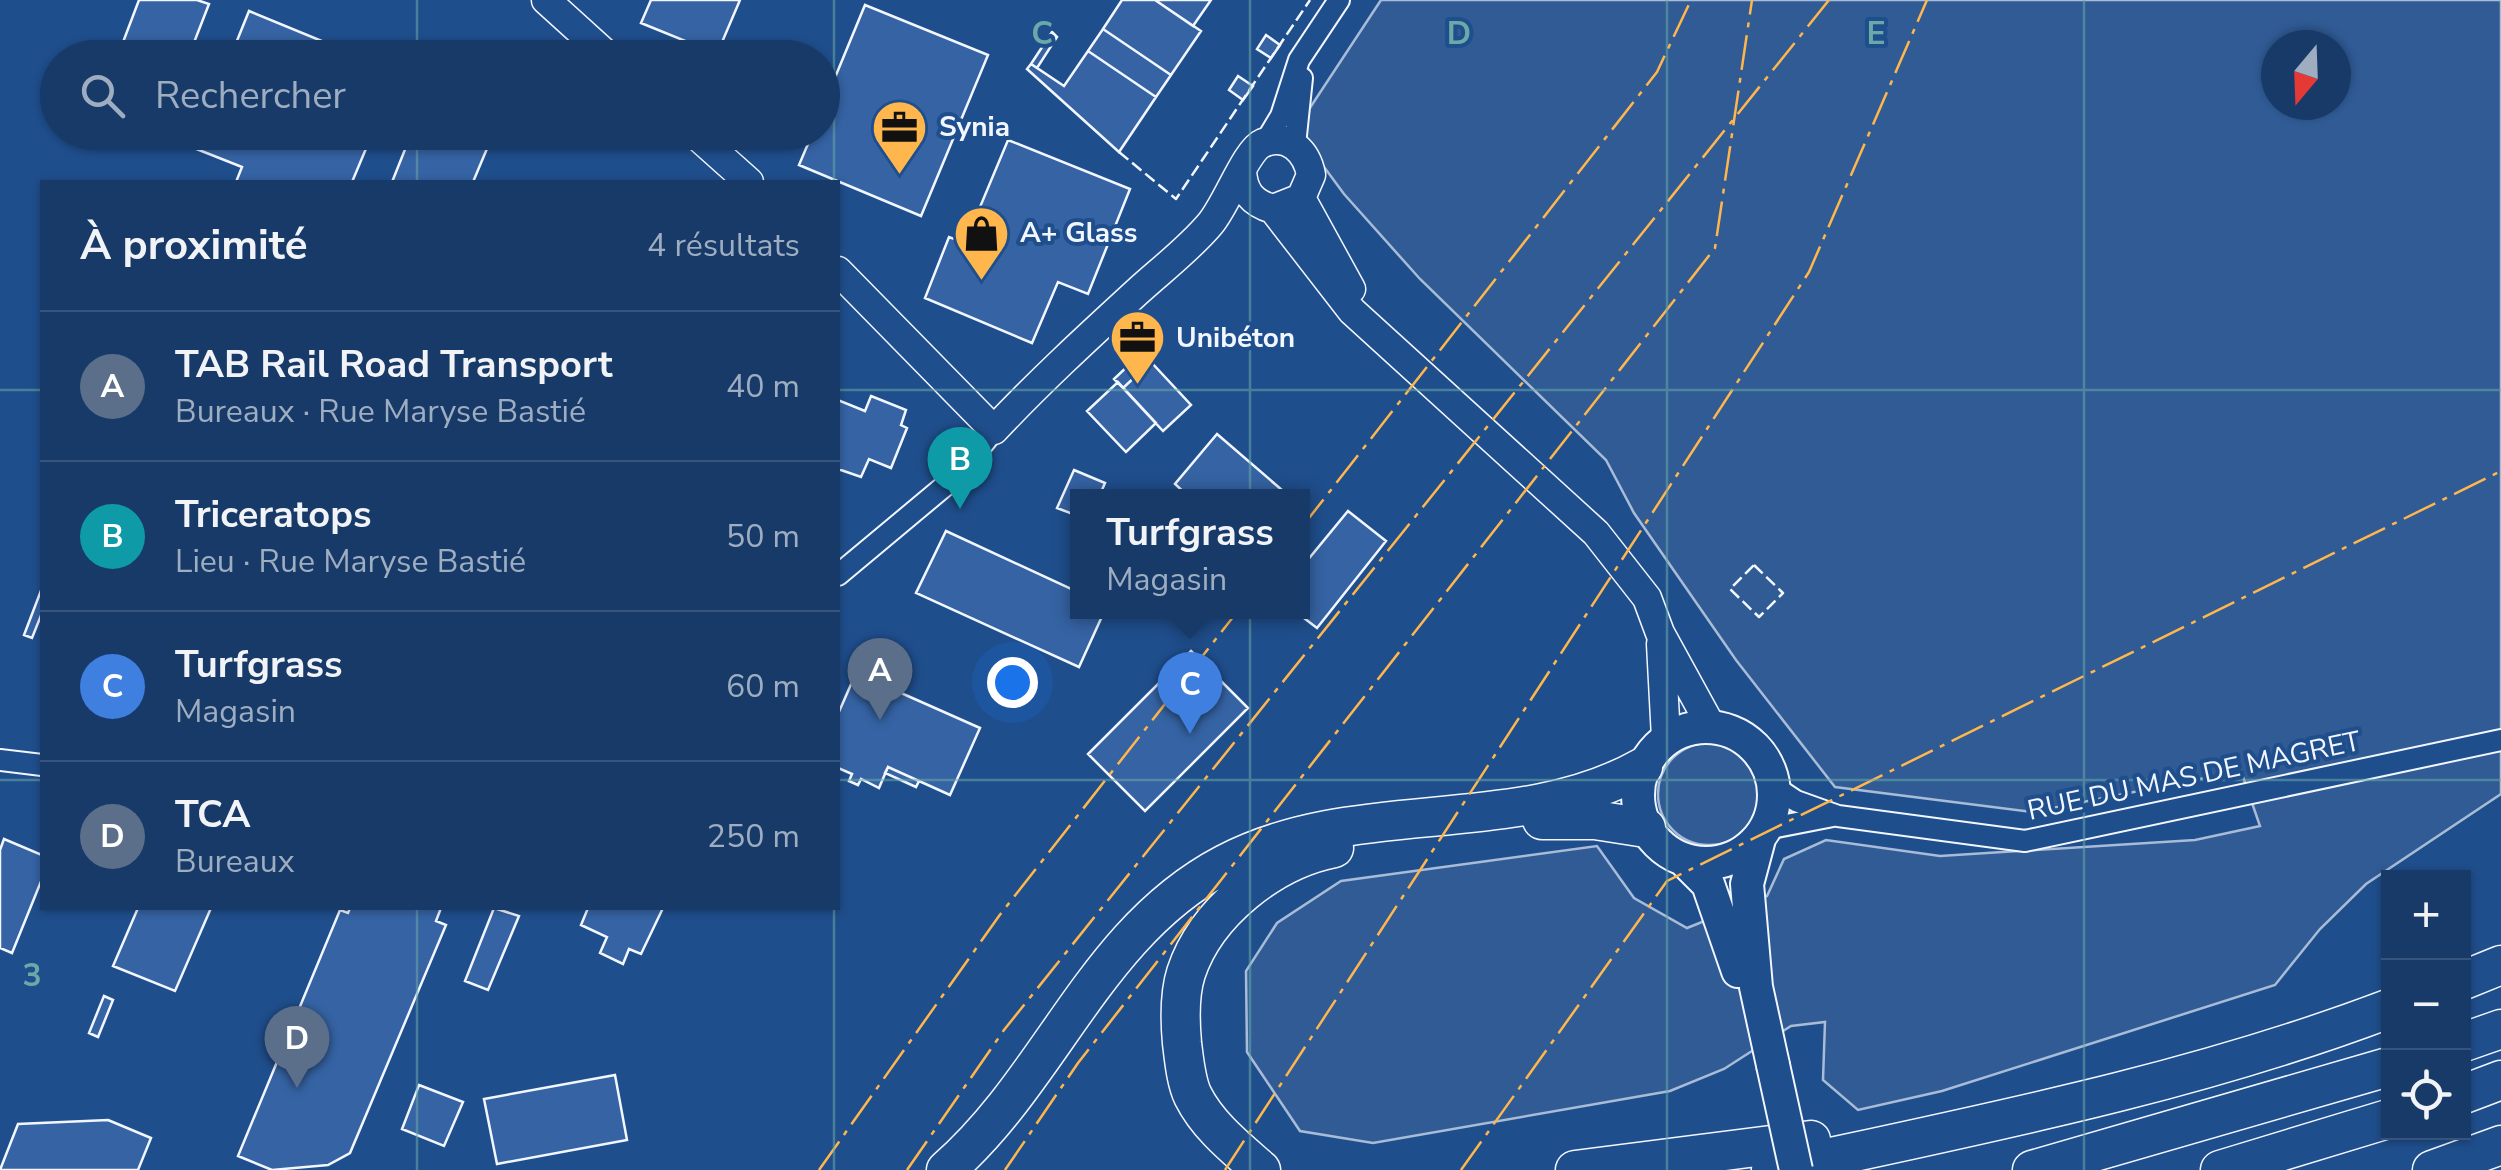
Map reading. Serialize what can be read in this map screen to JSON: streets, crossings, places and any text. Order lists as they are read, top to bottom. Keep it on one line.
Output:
{"streets":{"street":["RUE DU MAS DE MAGRET"]},"places":{"office":["Synia","Unibéton"],"shop":["A+ Glass"]},"north":"bottom","page":{"search":"Rechercher","heading":["À proximité","4 résultats"],"list":[{"mark":"A","name":"TAB Rail Road Transport","note":"Bureaux · Rue Maryse Bastié","value":"40 m"},{"mark":"B","name":"Triceratops","note":"Lieu · Rue Maryse Bastié","value":"50 m"},{"mark":"C","name":"Turfgrass","note":"Magasin","value":"60 m"},{"mark":"D","name":"TCA","note":"Bureaux","value":"250 m"}],"pins":["B","A","C","D"],"popup":["Turfgrass","Magasin"],"map_buttons":["+","−"]},"grid":{"columns":["C","D","E"],"rows":["3"]}}
